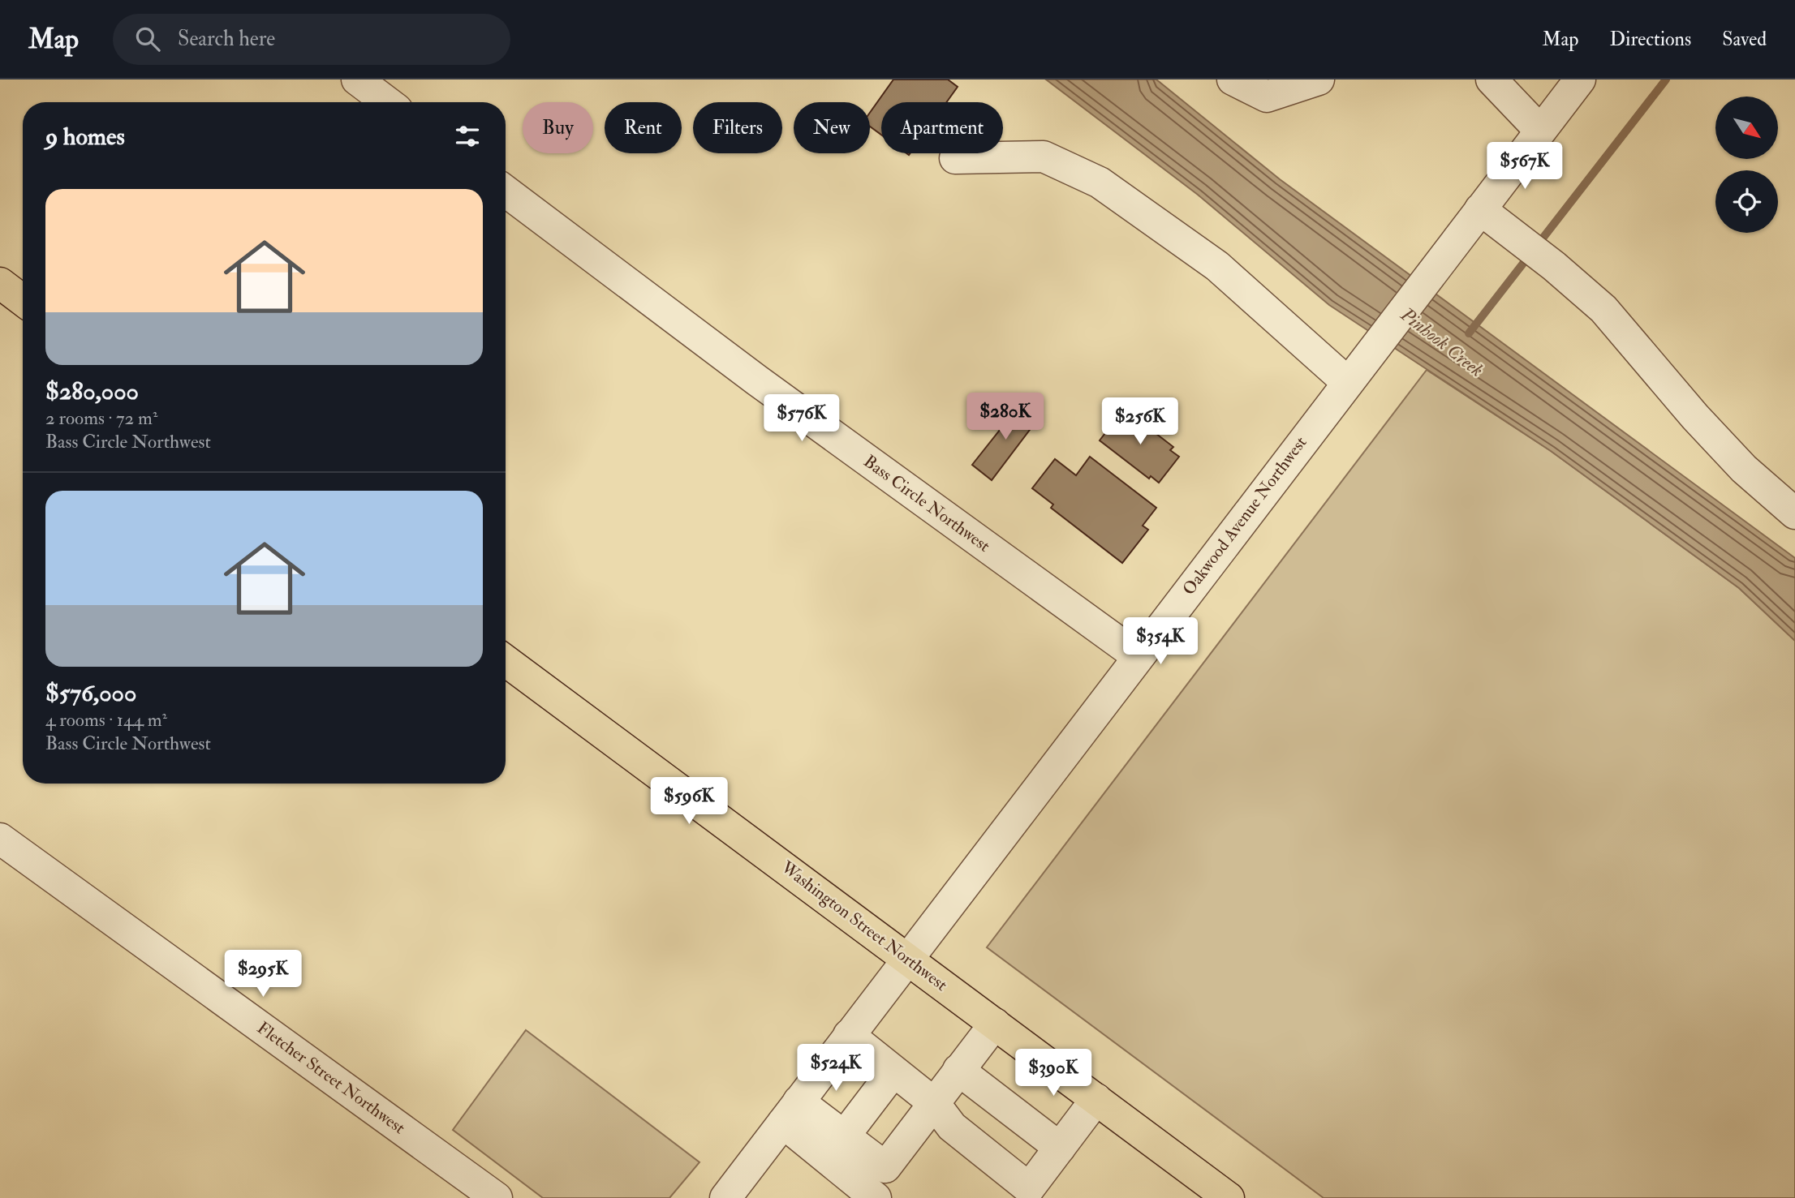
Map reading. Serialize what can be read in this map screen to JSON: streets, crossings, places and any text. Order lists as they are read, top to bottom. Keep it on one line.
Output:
{"streets":{"main road":["Washington Street Northwest"],"street":["Bass Circle Northwest","Oakwood Avenue Northwest","Fletcher Street Northwest"]},"crossings":[["Bass Circle Northwest","Oakwood Avenue Northwest"],["Oakwood Avenue Northwest","Washington Street Northwest"]],"water":["Pinhook Creek"],"north":"bottom right","page":{"header":"Map","search":"Search here","nav":["Map","Directions","Saved"],"chip":["Buy","Rent","Filters","New","Apartment"],"heading":"9 homes","price":["$567K","$280K","$576K","$256K","$354K","$596K","$295K","$524K","$390K"],"list":[{"name":"$280,000","note":"2 rooms · 72 m² · Bass Circle Northwest"},{"name":"$576,000","note":"4 rooms · 144 m² · Bass Circle Northwest"}]}}
